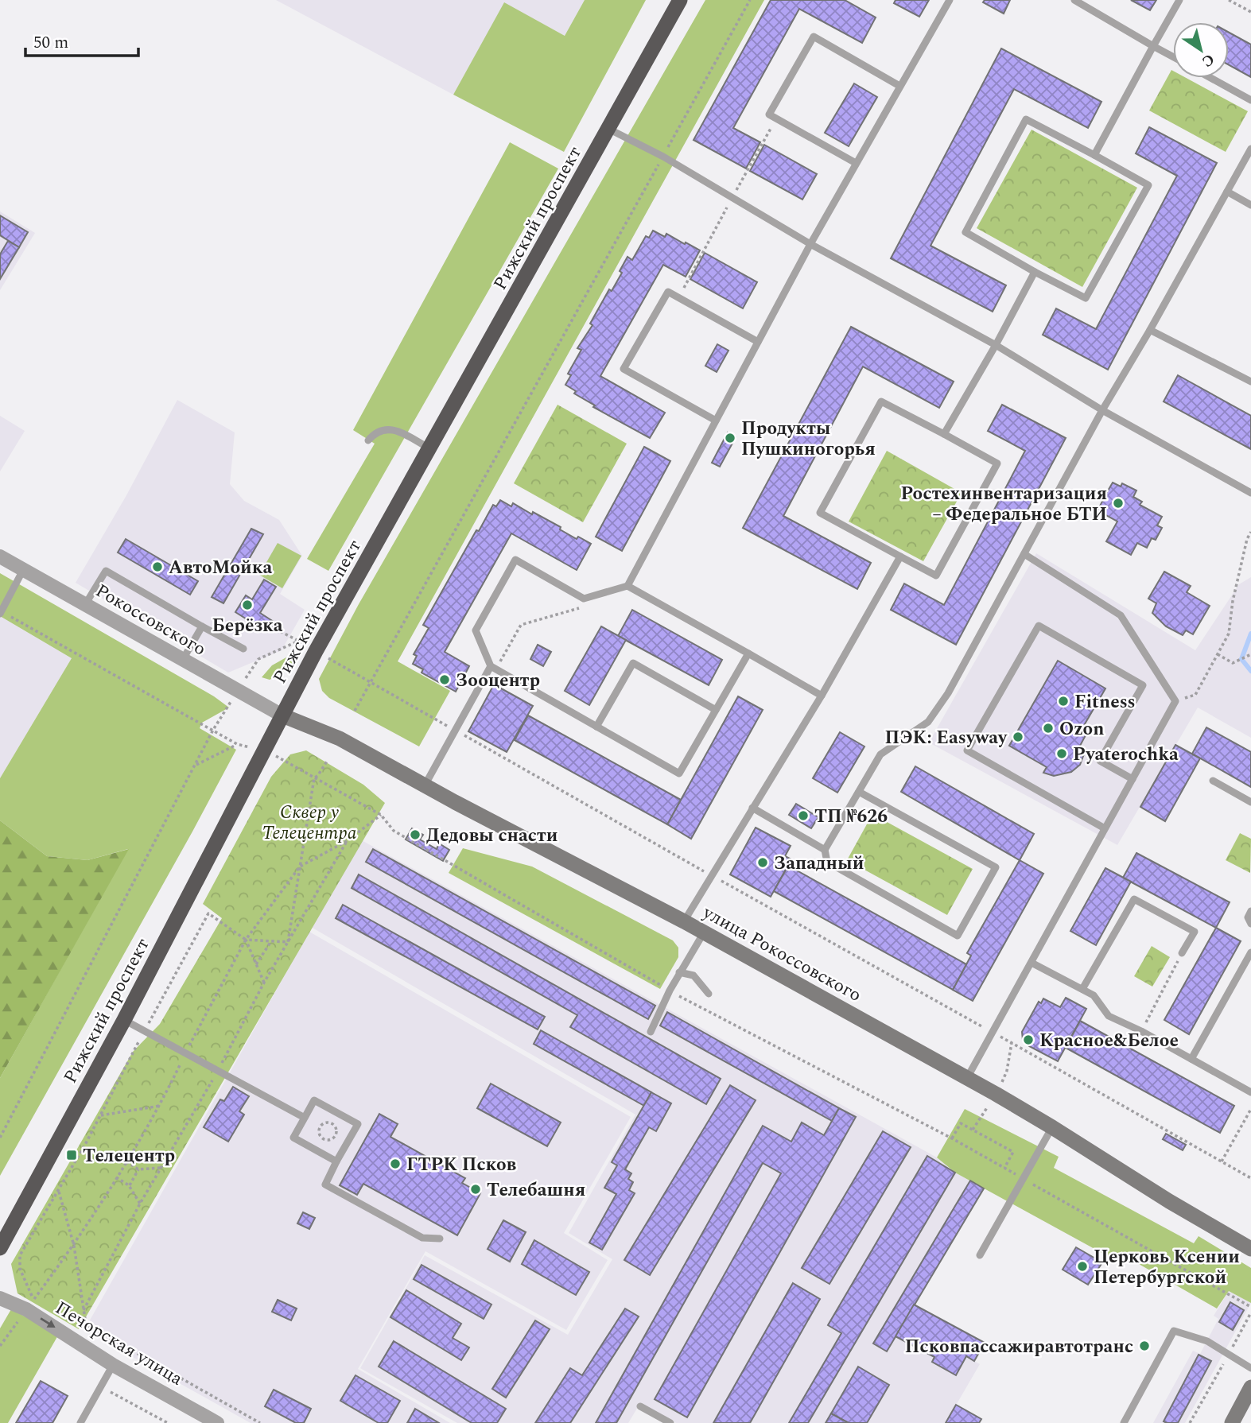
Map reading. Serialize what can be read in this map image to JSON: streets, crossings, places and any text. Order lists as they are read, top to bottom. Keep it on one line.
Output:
{"streets":{"highway":["Рижский проспект"],"main road":["улица Рокоссовского"],"street":["Рокоссовского","Печорская улица"]},"crossings":[["Рижский проспект","Рокоссовского"],["Рижский проспект","улица Рокоссовского"],["Рокоссовского","улица Рокоссовского"]],"one_way":["Печорская улица"],"parks":["Сквер у Телецентра"],"places":{"other":["Продукты Пушкиногорья","Ростехинвентаризация – Федеральное БТИ","АвтоМойка","Берёзка","Зооцентр","Fitness","Ozon","ПЭК: Easyway","Pyaterochka","ТП №626","Дедовы снасти","Западный","Красное&Белое","ГТРК Псков","Телебашня","Церковь Ксении Петербургской","Псковпассажиравтотранс"],"transit":["Телецентр"]},"scale_bar":"50 m","north":"bottom right"}
